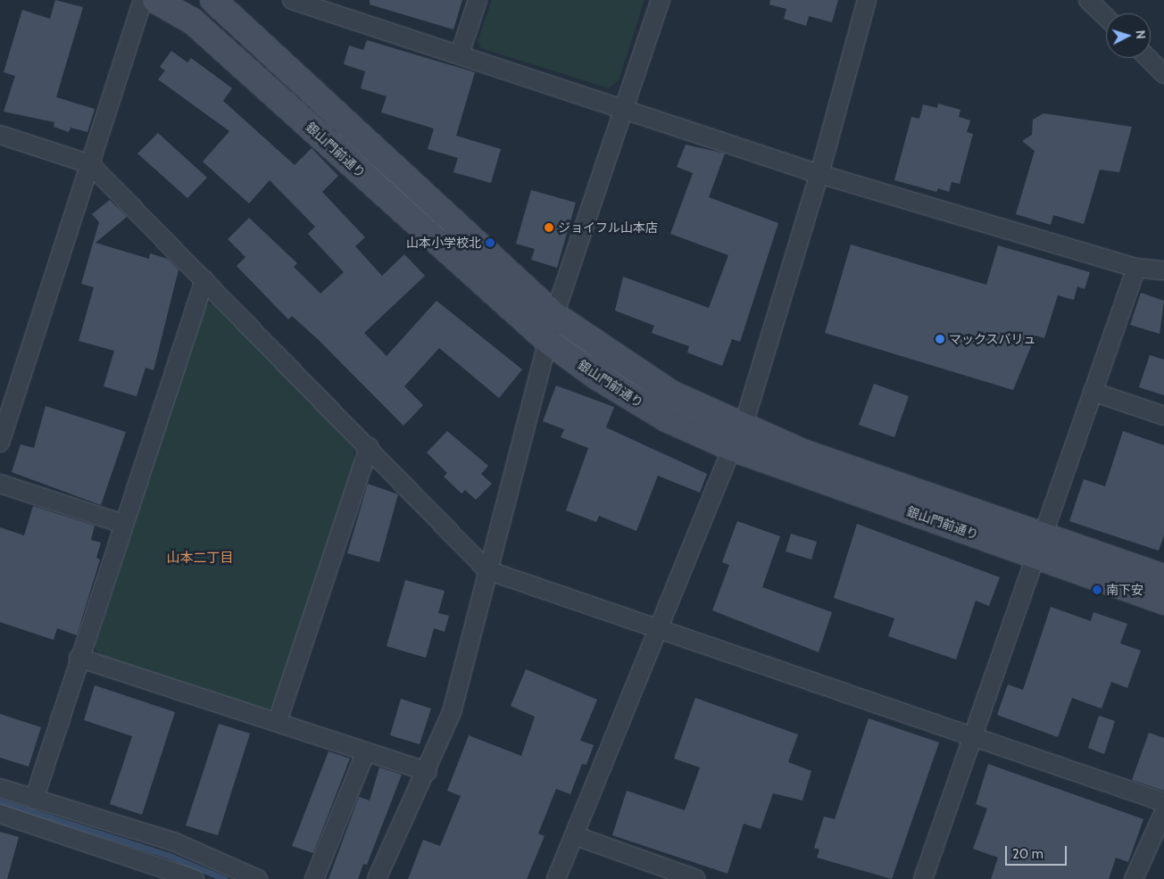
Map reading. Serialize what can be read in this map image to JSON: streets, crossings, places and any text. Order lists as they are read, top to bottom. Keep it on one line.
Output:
{"streets":{"street":["銀山門前通り"]},"districts":["山本二丁目"],"places":["ジョイフル山本店","山本小学校北","マックスバリュ","南下安"],"scale_bar":"20 m","north":"right"}
